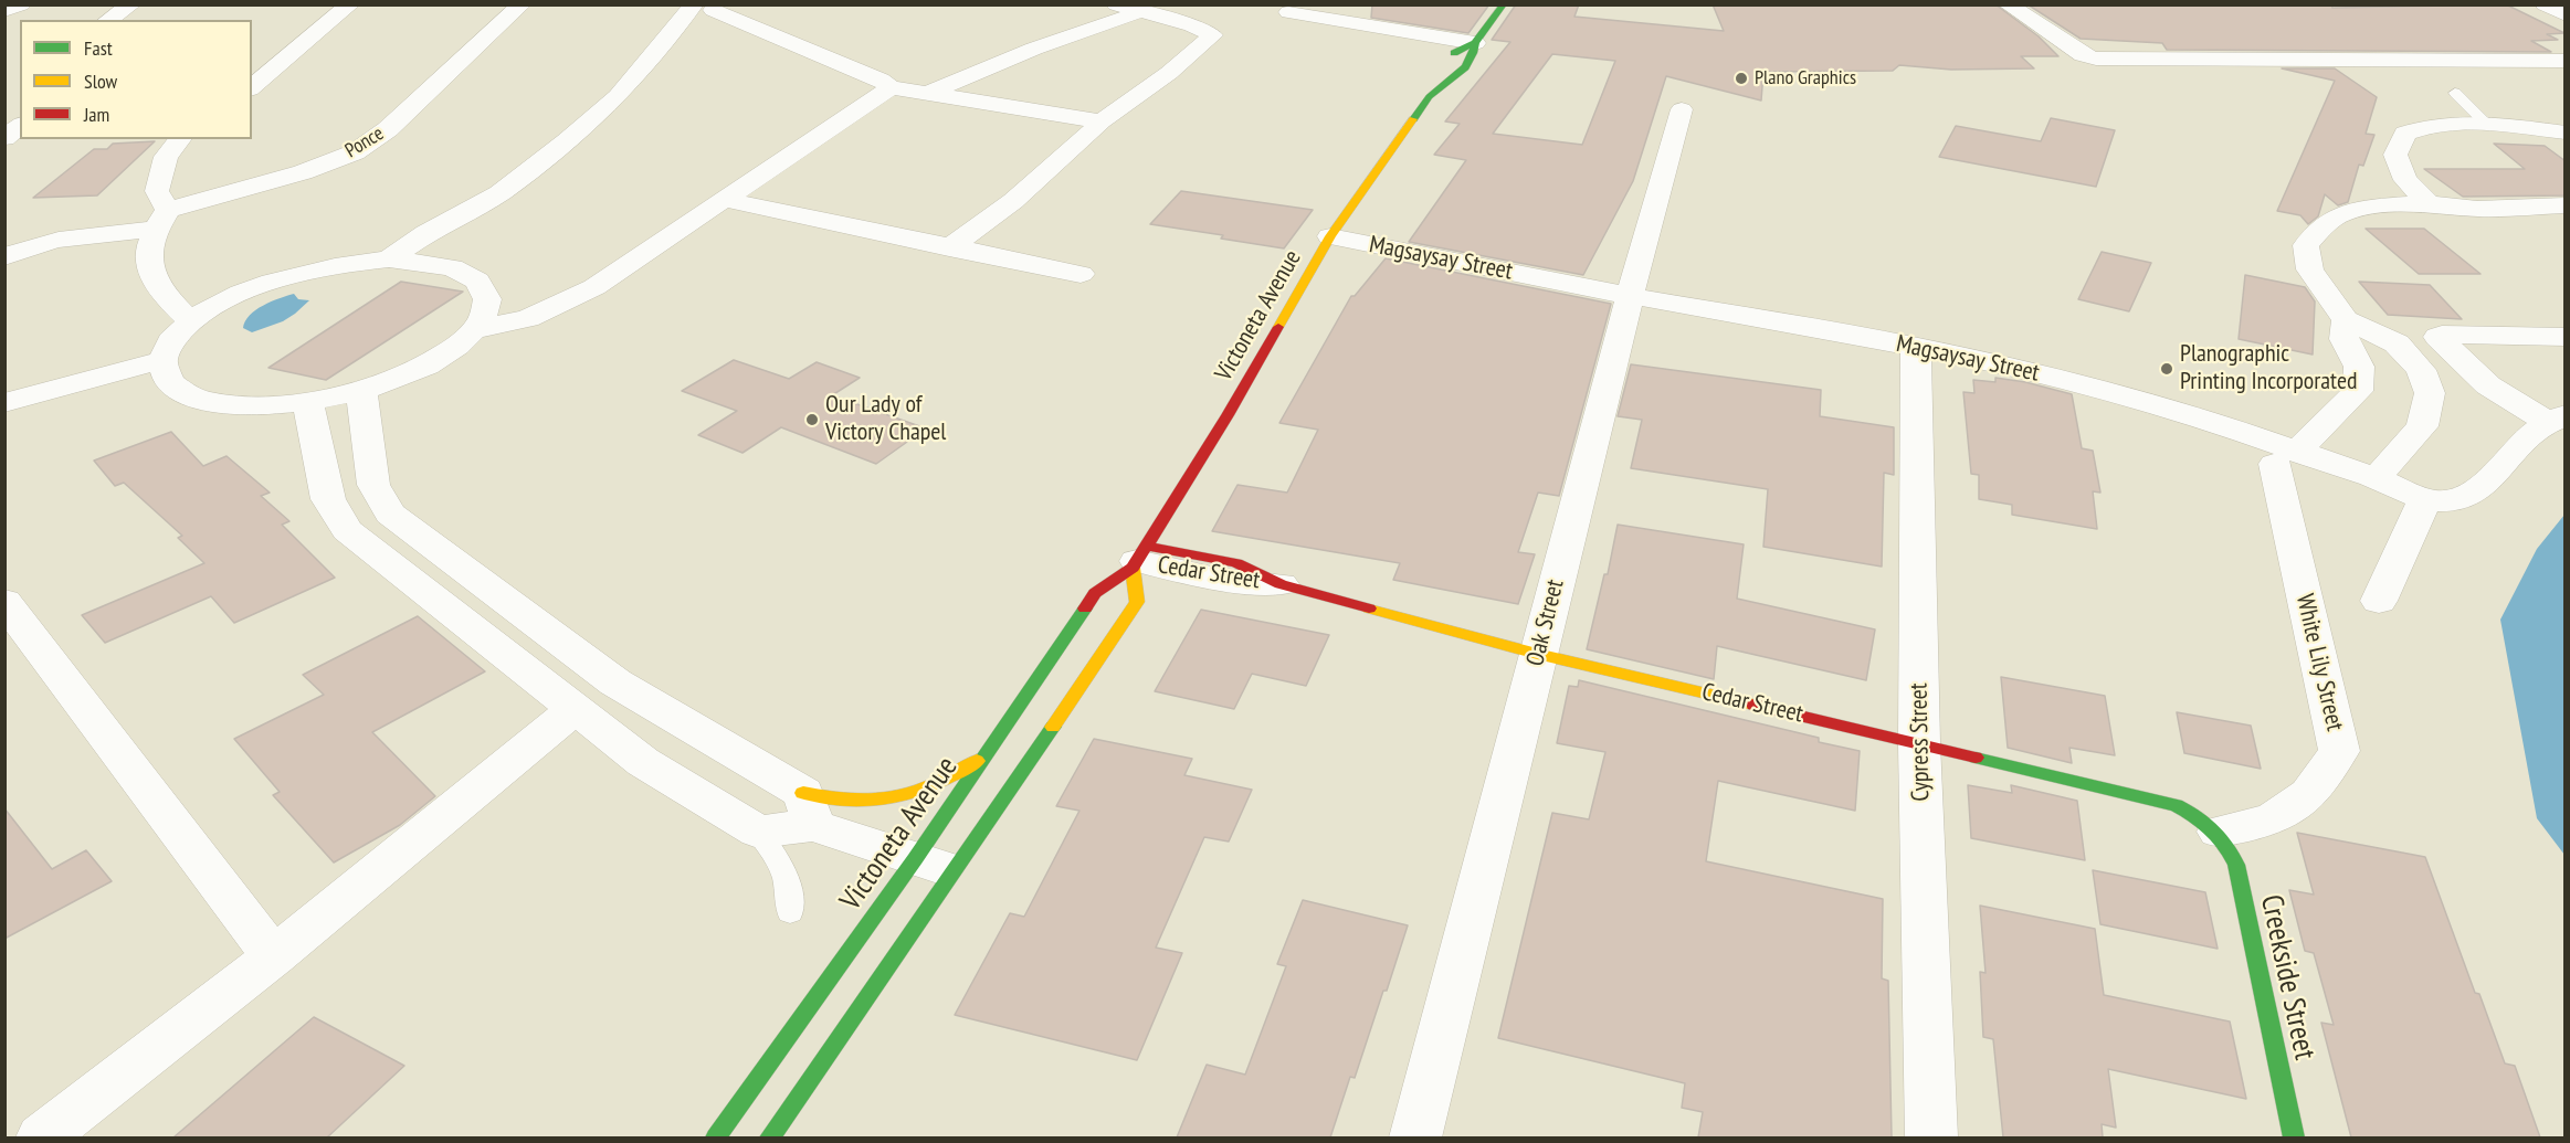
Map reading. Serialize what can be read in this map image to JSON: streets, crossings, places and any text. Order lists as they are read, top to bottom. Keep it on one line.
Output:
{"streets":{"main road":["Victoneta Avenue","Cedar Street","Creekside Street"],"street":["Ponce","Magsaysay Street","Oak Street","White Lily Street","Cypress Street"]},"crossings":[["Magsaysay Street","Victoneta Avenue"],["Magsaysay Street","Oak Street"],["Magsaysay Street","White Lily Street"],["Magsaysay Street","Cypress Street"],["Victoneta Avenue","Cedar Street"],["Cedar Street","Oak Street"],["Cedar Street","White Lily Street"],["Cedar Street","Cypress Street"],["Cedar Street","Creekside Street"],["White Lily Street","Creekside Street"]],"places":["Plano Graphics","Planographic Printing Incorporated","Our Lady of Victory Chapel"],"legend":["Fast","Slow","Jam"]}
